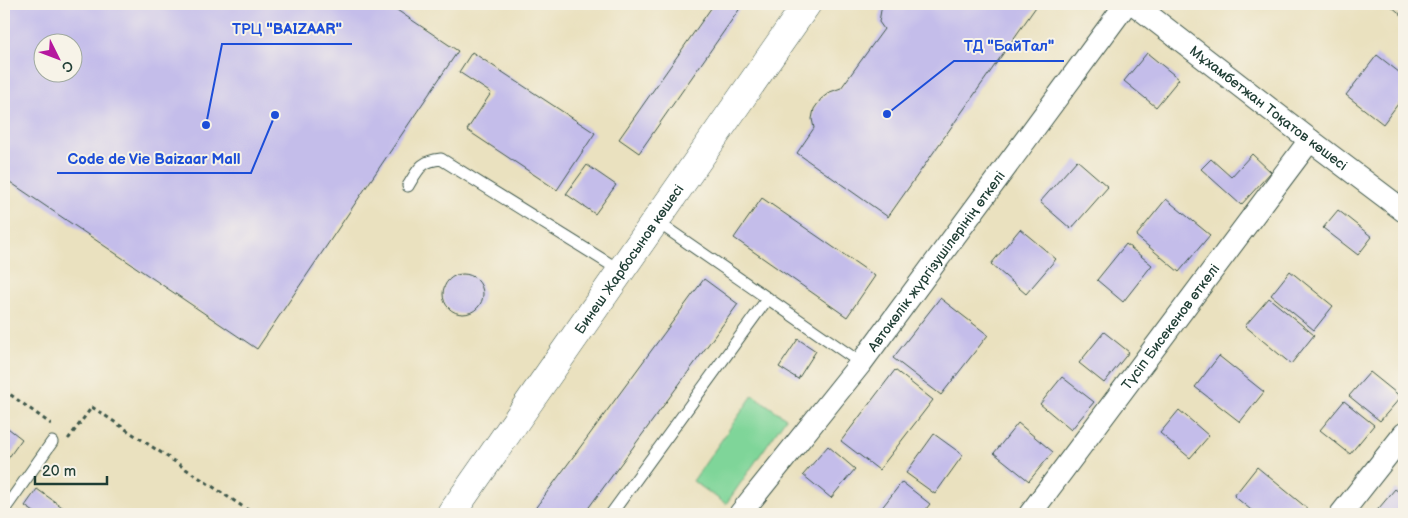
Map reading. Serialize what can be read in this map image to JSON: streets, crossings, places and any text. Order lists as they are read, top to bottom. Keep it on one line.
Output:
{"streets":{"street":["Мұхамбетжан Тоқатов көшесі","Бинеш Жарбосынов көшесі","Автокөлік жүргізушілерінің өткелі","Түсіп Бисекенов өткелі"]},"crossings":[["Мұхамбетжан Тоқатов көшесі","Түсіп Бисекенов өткелі"]],"places":["ТД \"БайТал\"","Code de Vie Baizaar Mall","ТРЦ \"BAIZAAR\""],"scale_bar":"20 m","north":"bottom right"}
